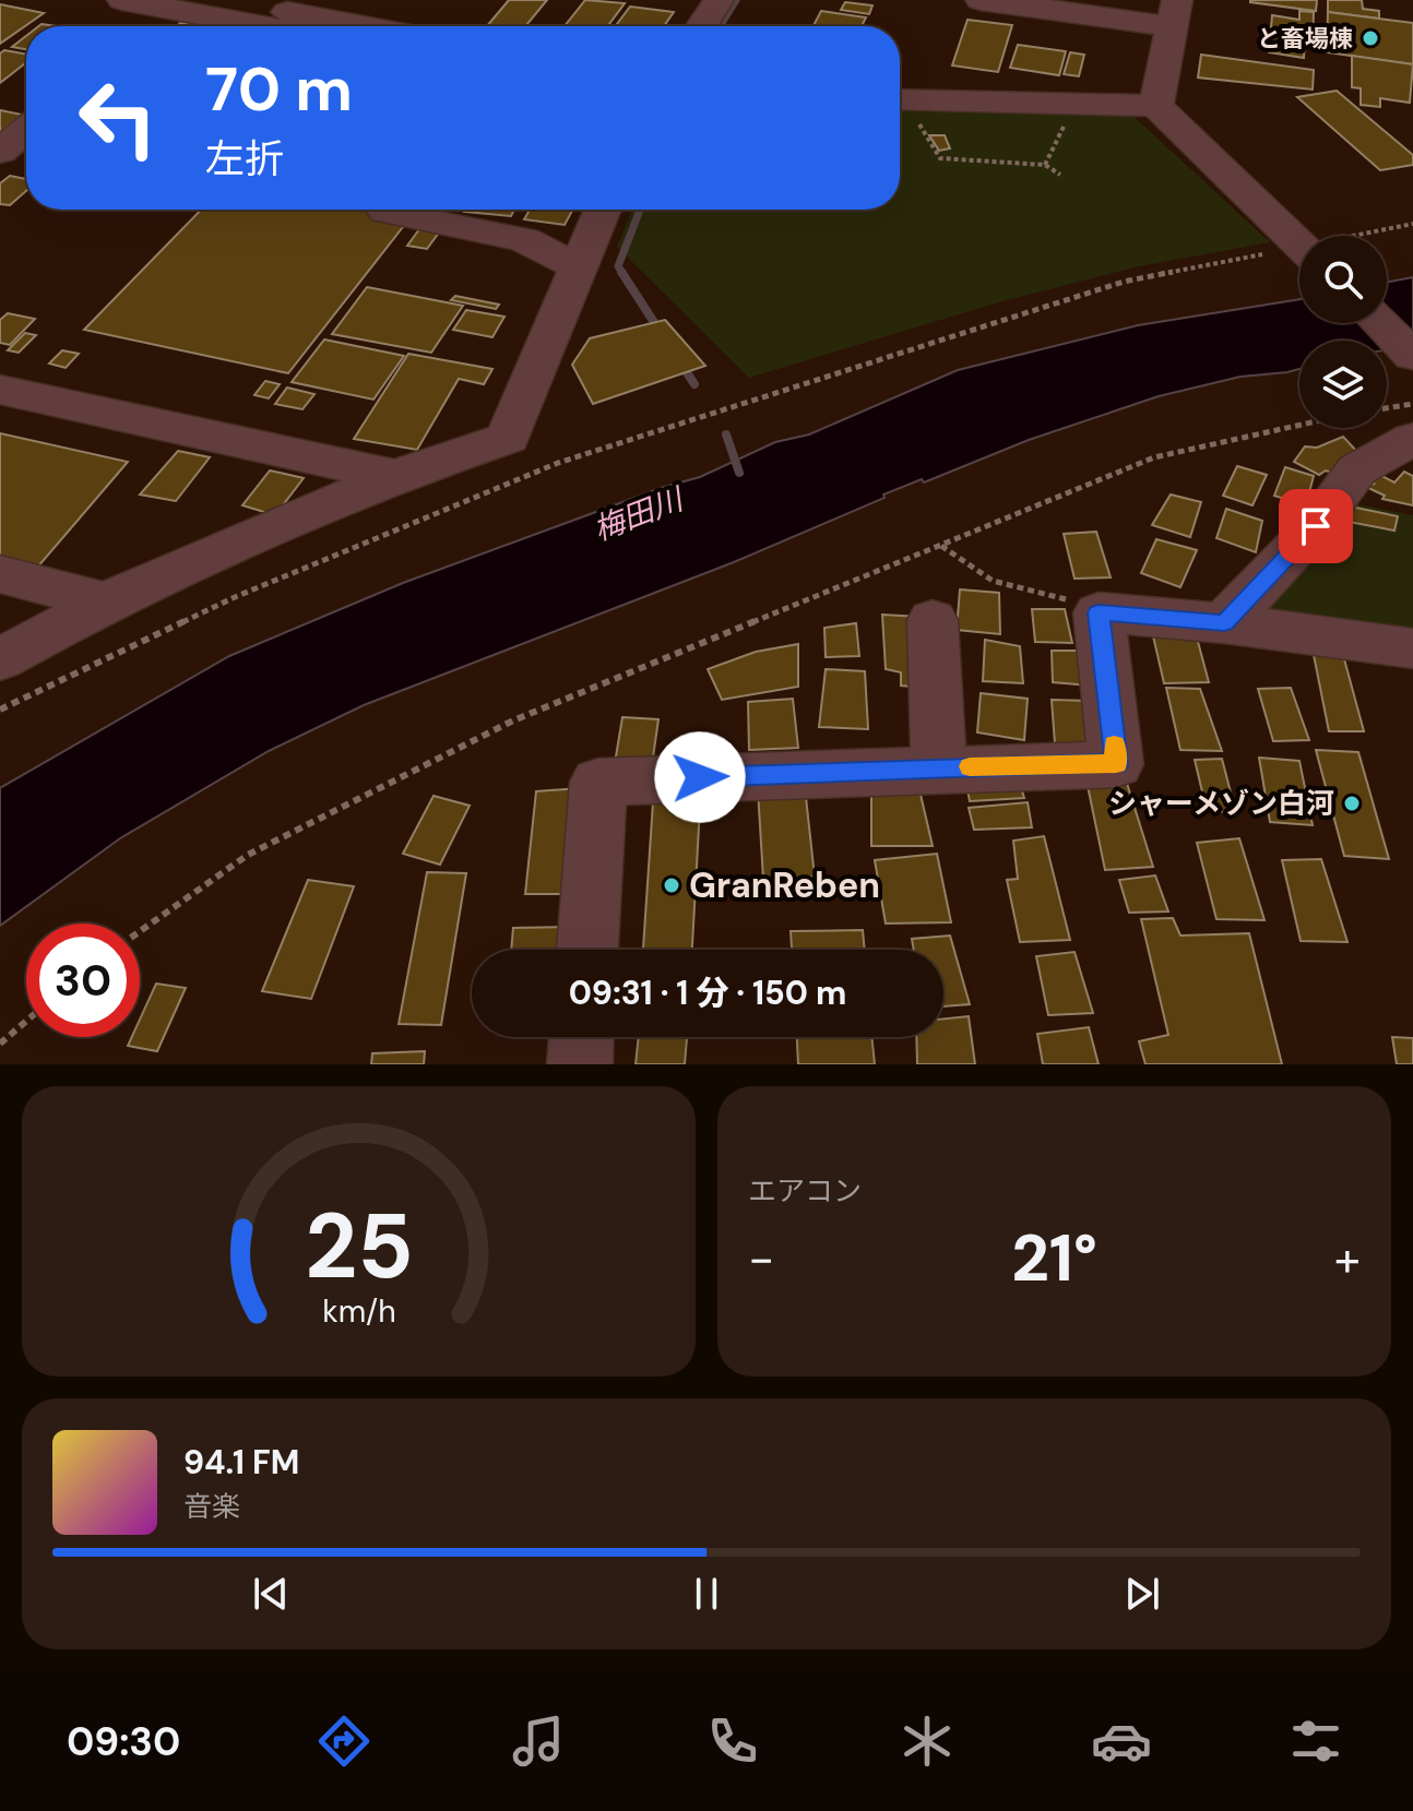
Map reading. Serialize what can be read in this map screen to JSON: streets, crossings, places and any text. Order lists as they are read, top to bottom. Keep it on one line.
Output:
{"water":["梅田川"],"places":["と畜場棟","シャーメゾン白河","GranReben"],"page":{"turn":["70 m","左折"],"limit":"30","trip":"09:31 · 1 分 · 150 m","tile":"エアコン","heat":["−","21°","+"],"song":["94.1 FM","音楽"],"tabs":"09:30","gauge":["25","km/h"]}}
